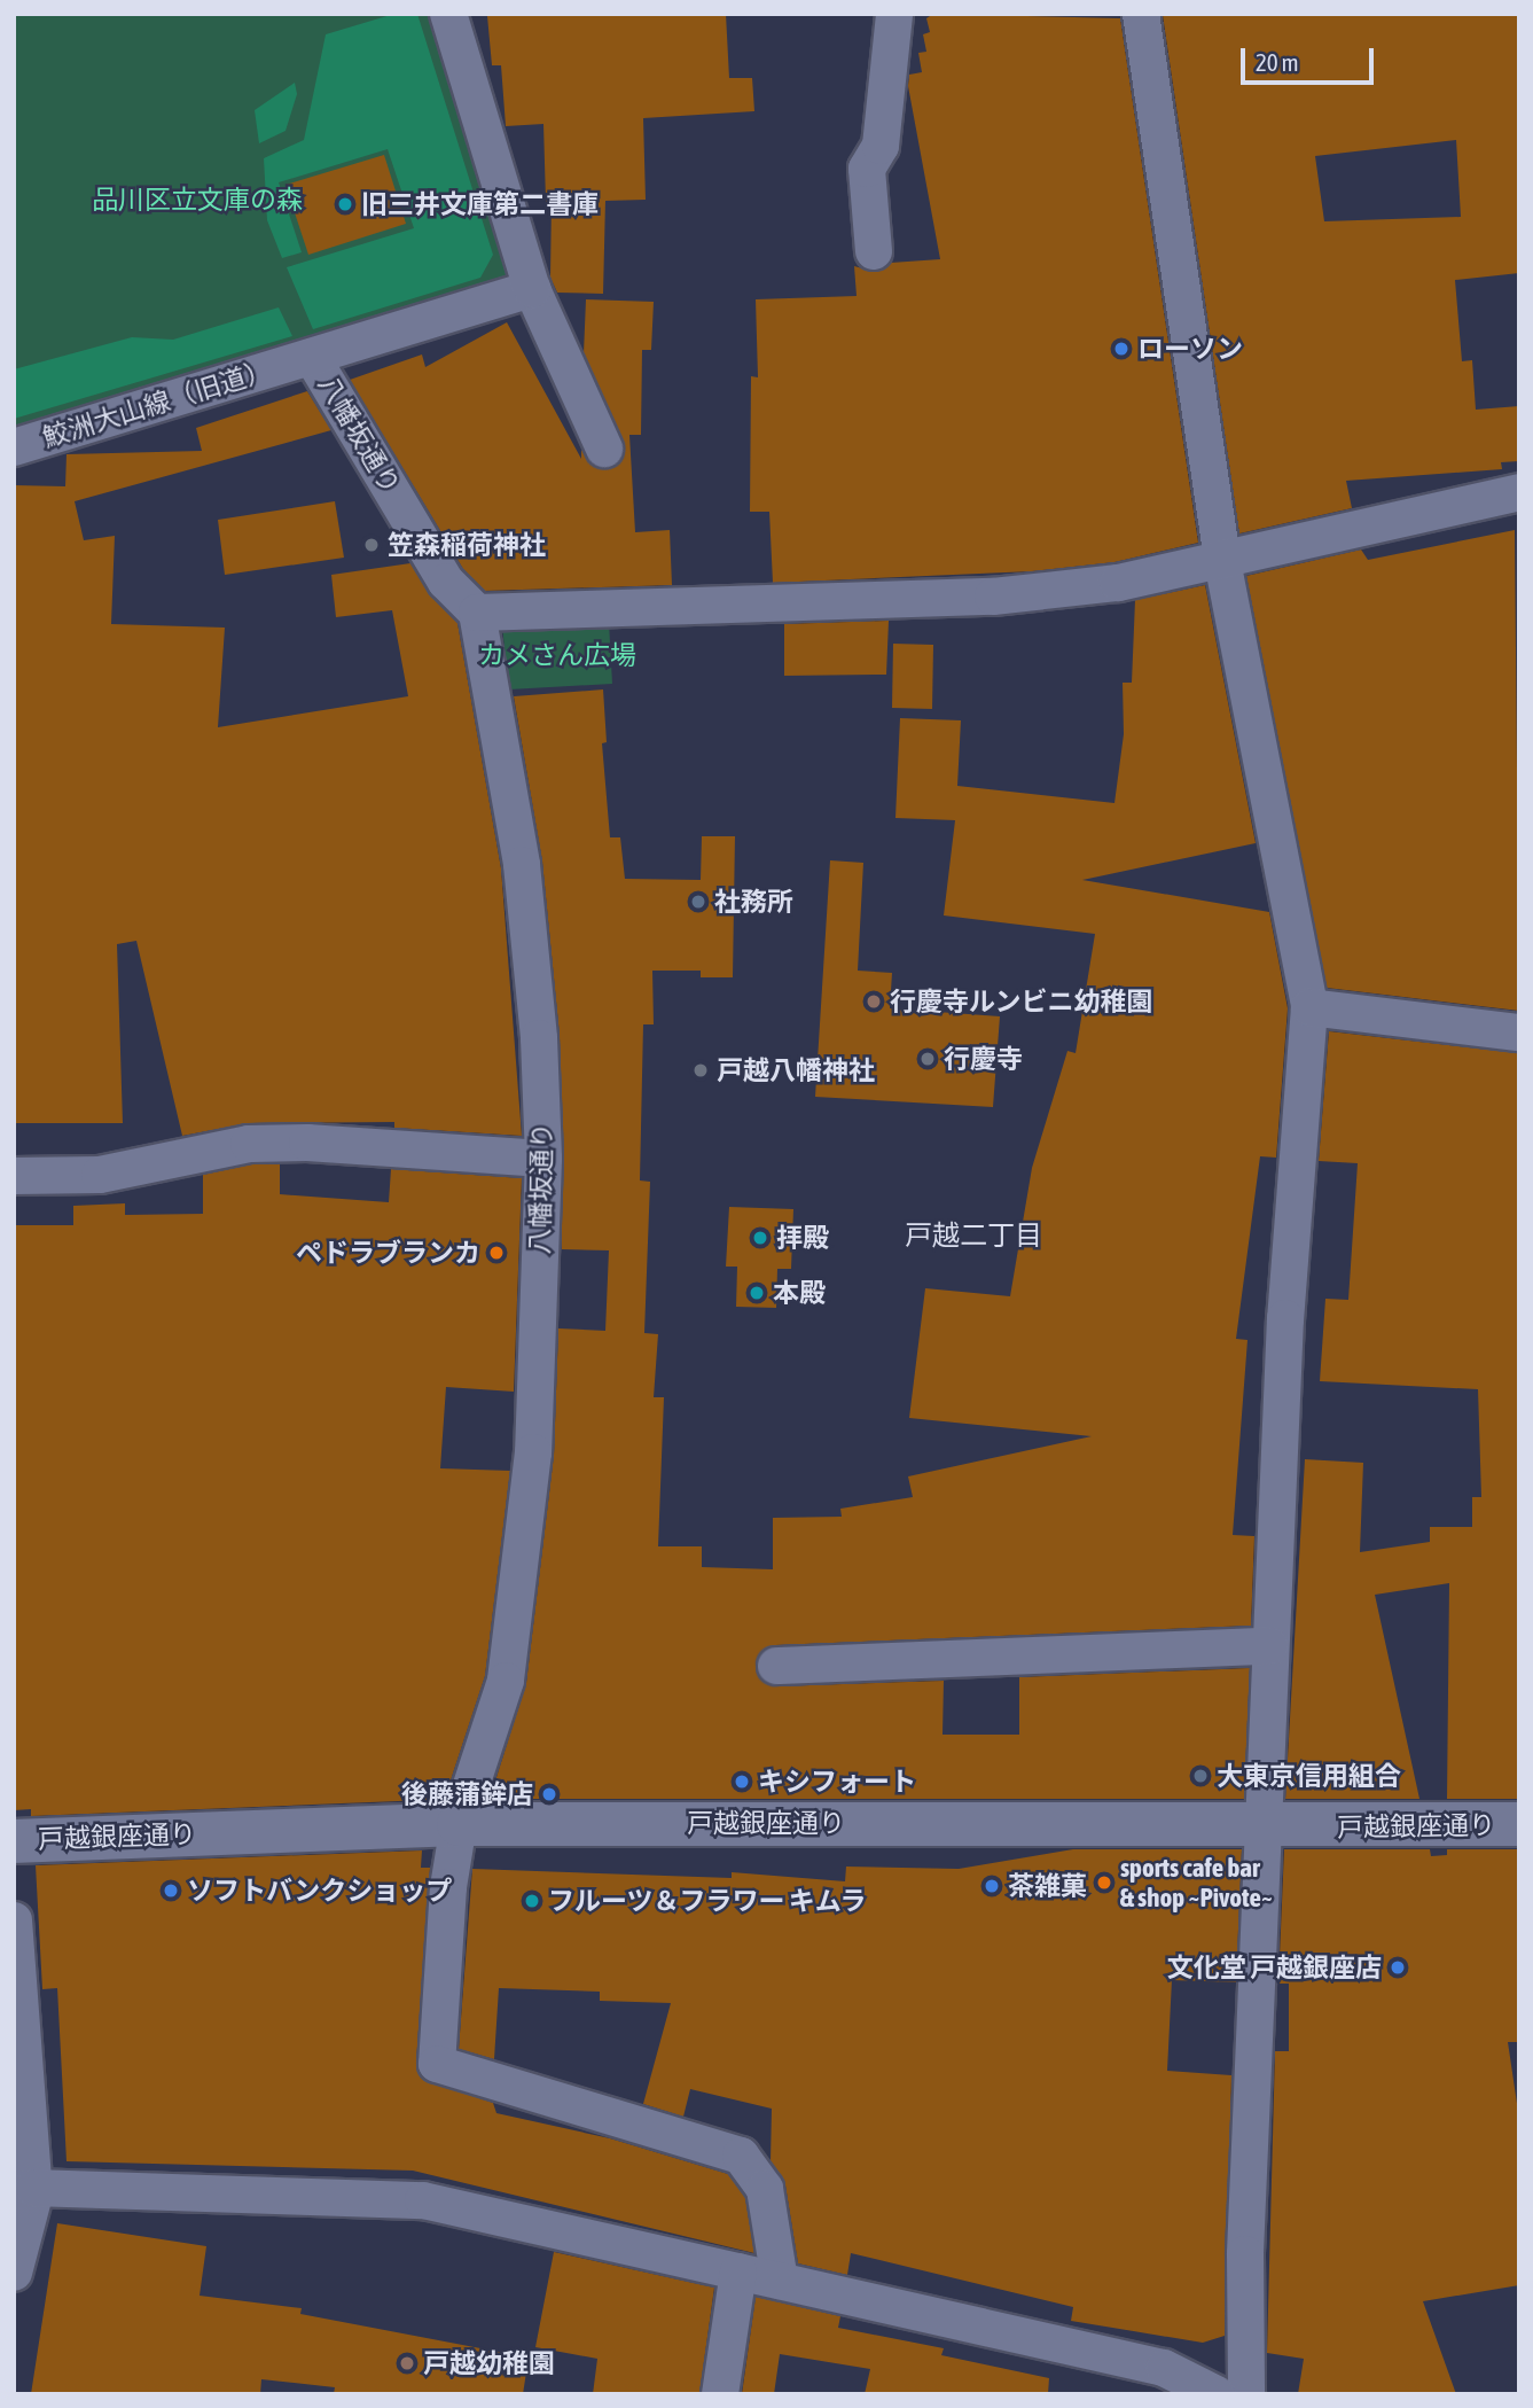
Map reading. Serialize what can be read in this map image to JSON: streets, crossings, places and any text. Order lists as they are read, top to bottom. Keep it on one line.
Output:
{"streets":{"street":["鮫洲大山線（旧道）","八幡坂通り","戸越銀座通り"]},"crossings":[["鮫洲大山線（旧道）","八幡坂通り"],["八幡坂通り","戸越銀座通り"]],"districts":["戸越二丁目"],"parks":["品川区立文庫の森","カメさん広場"],"places":["旧三井文庫第二書庫","ローソン","笠森稲荷神社","社務所","行慶寺ルンビニ幼稚園","行慶寺","戸越八幡神社","拝殿","ペドラブランカ","本殿","大東京信用組合","キシフォート","後藤蒲鉾店","sports cafe bar & shop ~Pivote~","茶雑菓","ソフトバンクショップ","フルーツ＆フラワー キムラ","文化堂 戸越銀座店","戸越幼稚園"],"scale_bar":"20 m"}
